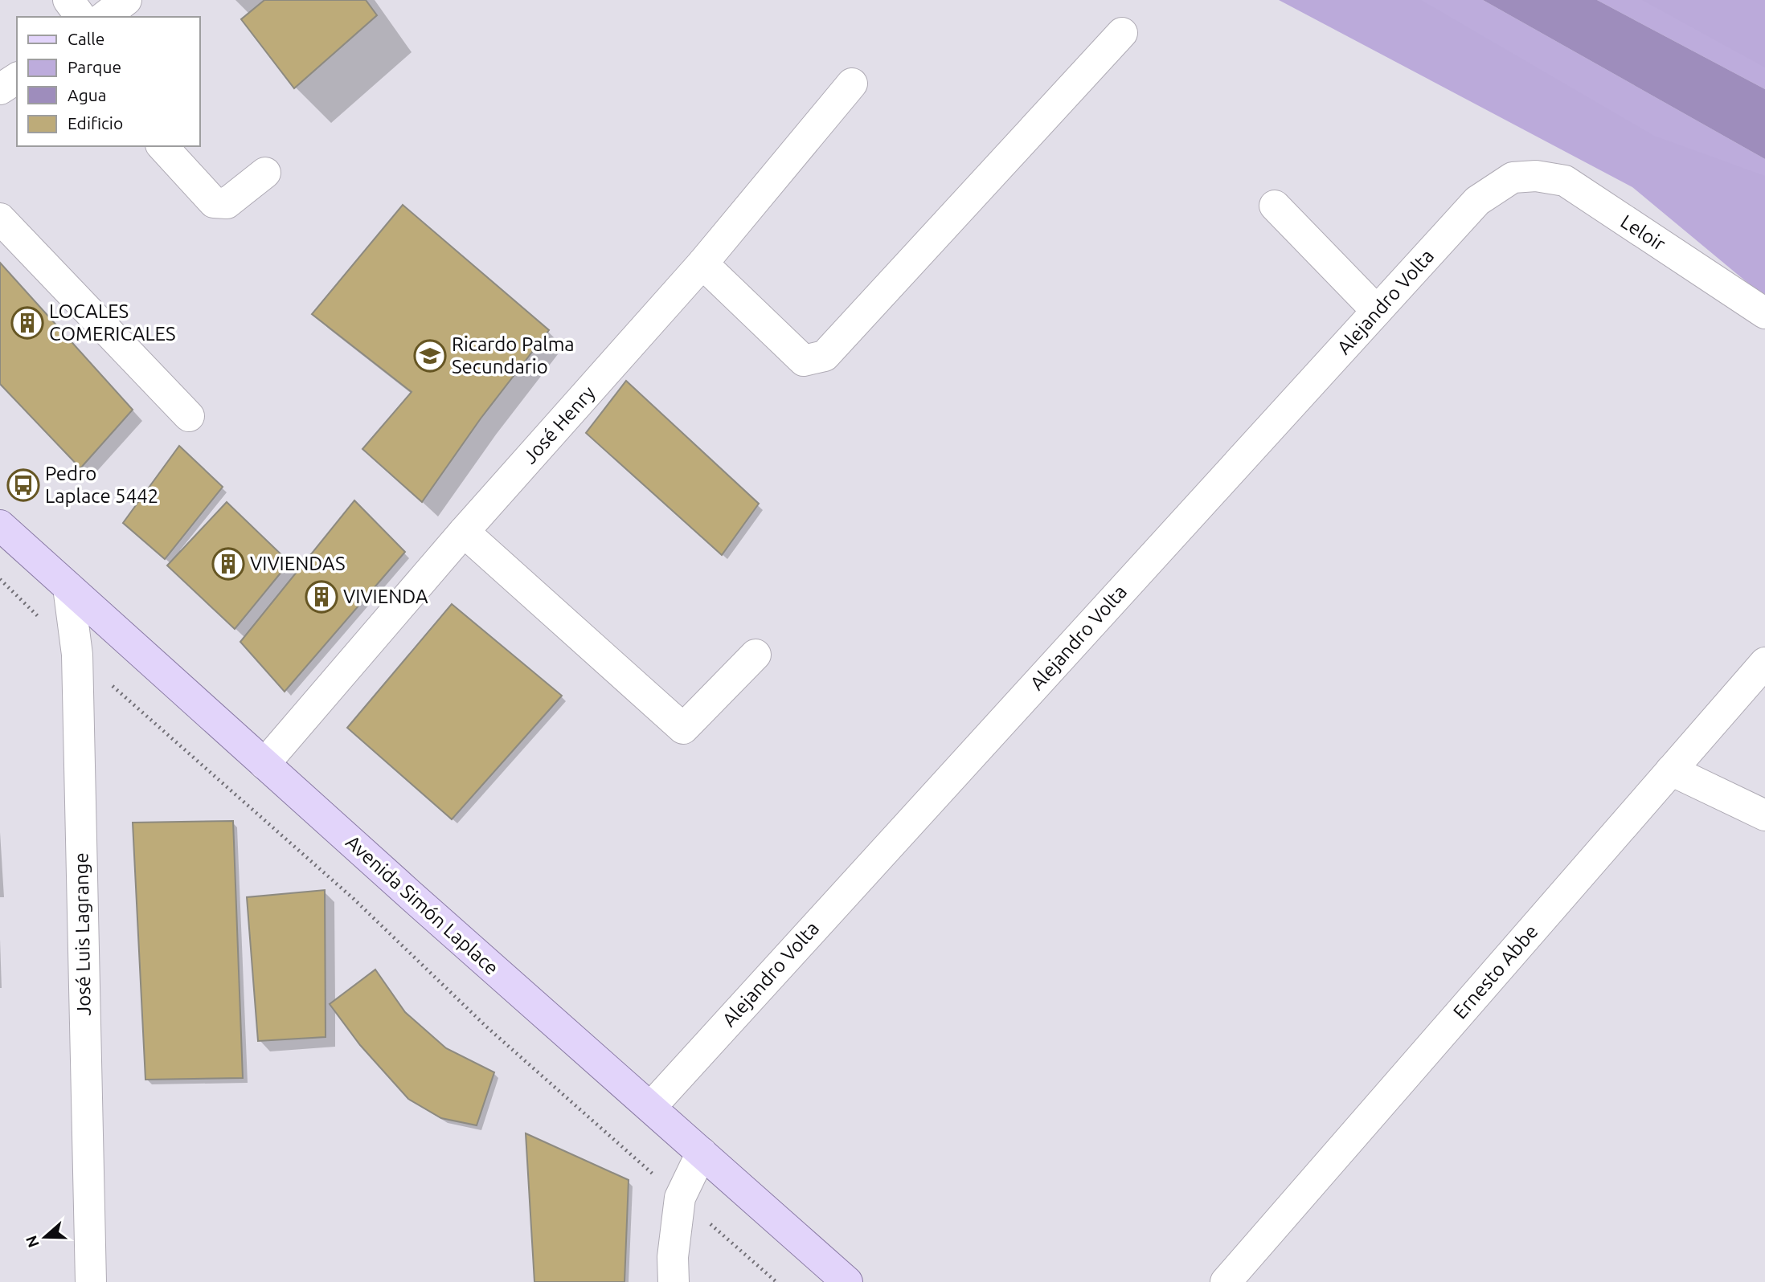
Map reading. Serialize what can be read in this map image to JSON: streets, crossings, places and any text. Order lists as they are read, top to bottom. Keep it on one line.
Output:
{"streets":{"main road":["Avenida Simón Laplace"],"street":["Leloir","Alejandro Volta","José Henry","José Luis Lagrange","Ernesto Abbe"]},"crossings":[["Leloir","Alejandro Volta"],["Alejandro Volta","Avenida Simón Laplace"],["José Henry","Avenida Simón Laplace"],["Avenida Simón Laplace","José Luis Lagrange"]],"places":{"building":["LOCALES COMERICALES","VIVIENDAS","VIVIENDA"],"school or university":["Ricardo Palma Secundario"],"bus stop":["Pedro Laplace 5442"]},"legend":["Calle","Parque","Agua","Edificio"],"north":"left"}
